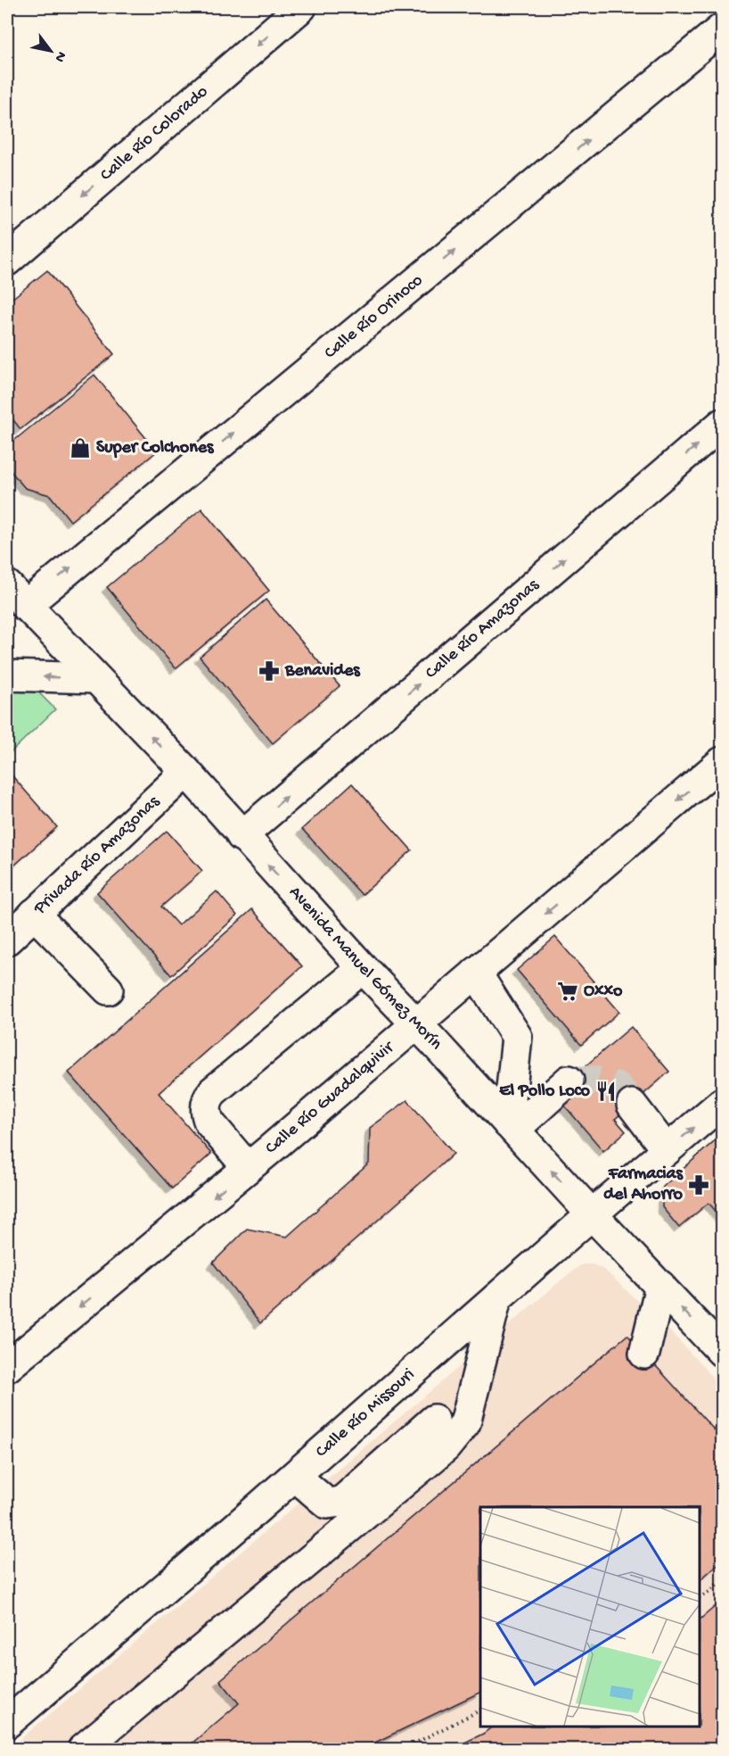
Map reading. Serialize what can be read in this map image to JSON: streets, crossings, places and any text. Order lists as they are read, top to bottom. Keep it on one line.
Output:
{"streets":{"street":["Calle Río Colorado","Calle Río Orinoco","Calle Río Amazonas","Privada Río Amazonas","Avenida Manuel Gómez Morín","Calle Río Guadalquivir","Calle Río Missouri"]},"crossings":[["Calle Río Orinoco","Avenida Manuel Gómez Morín"],["Calle Río Amazonas","Avenida Manuel Gómez Morín"],["Privada Río Amazonas","Avenida Manuel Gómez Morín"],["Avenida Manuel Gómez Morín","Calle Río Guadalquivir"],["Avenida Manuel Gómez Morín","Calle Río Missouri"]],"one_way":["Calle Río Colorado","Calle Río Orinoco","Calle Río Amazonas","Avenida Manuel Gómez Morín","Calle Río Guadalquivir"],"places":{"shop":["Super Colchones"],"pharmacy":["Benavides","Farmacias del Ahorro"],"supermarket":["Oxxo"],"restaurant":["El Pollo Loco"]},"north":"bottom right"}
